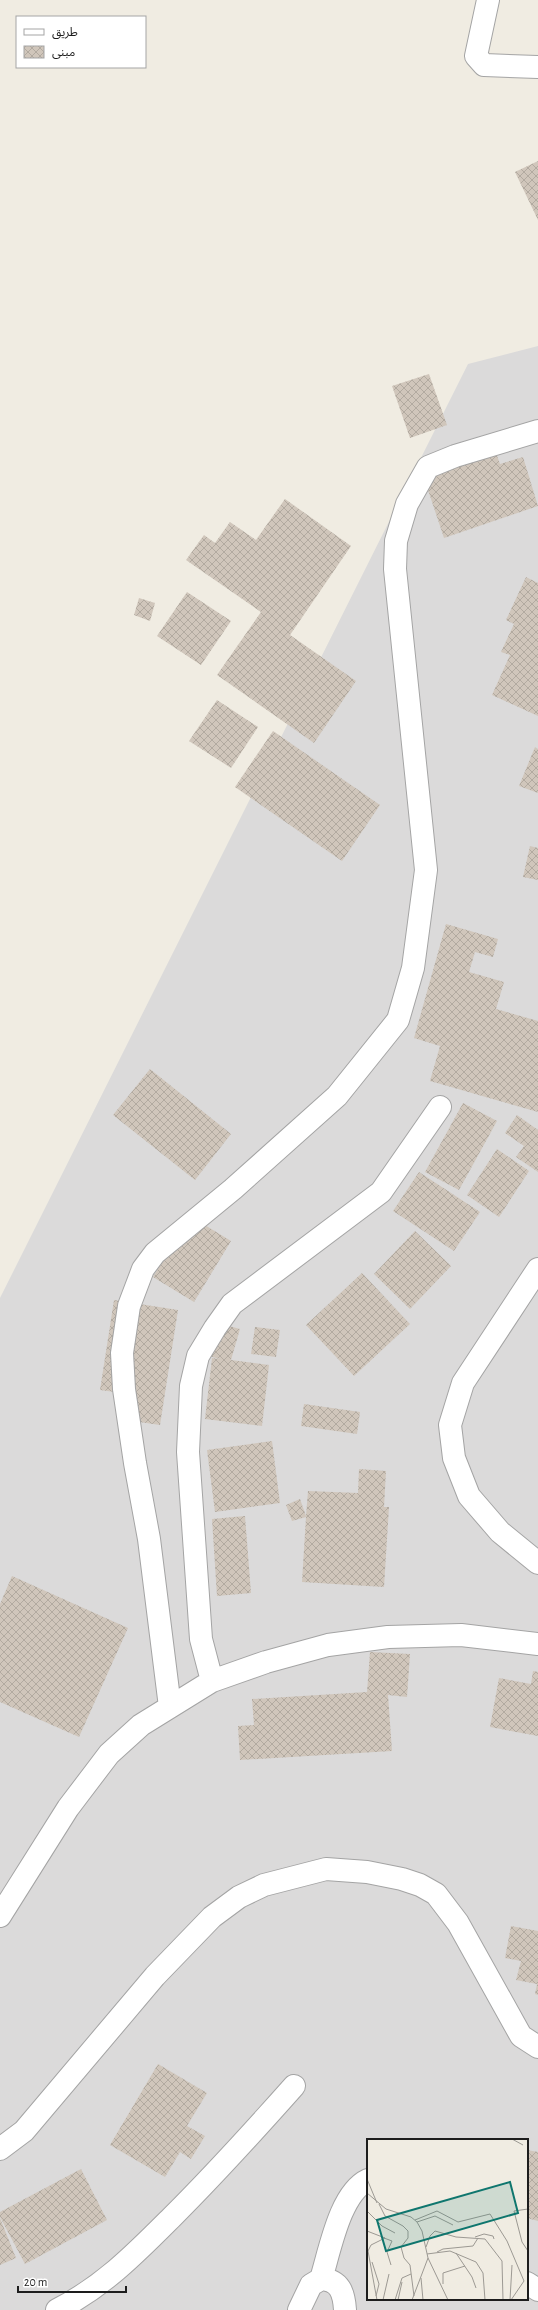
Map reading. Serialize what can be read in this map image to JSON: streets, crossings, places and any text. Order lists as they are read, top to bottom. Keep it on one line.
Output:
{"legend":["طريق","مبنى"],"scale_bar":"20 m"}
